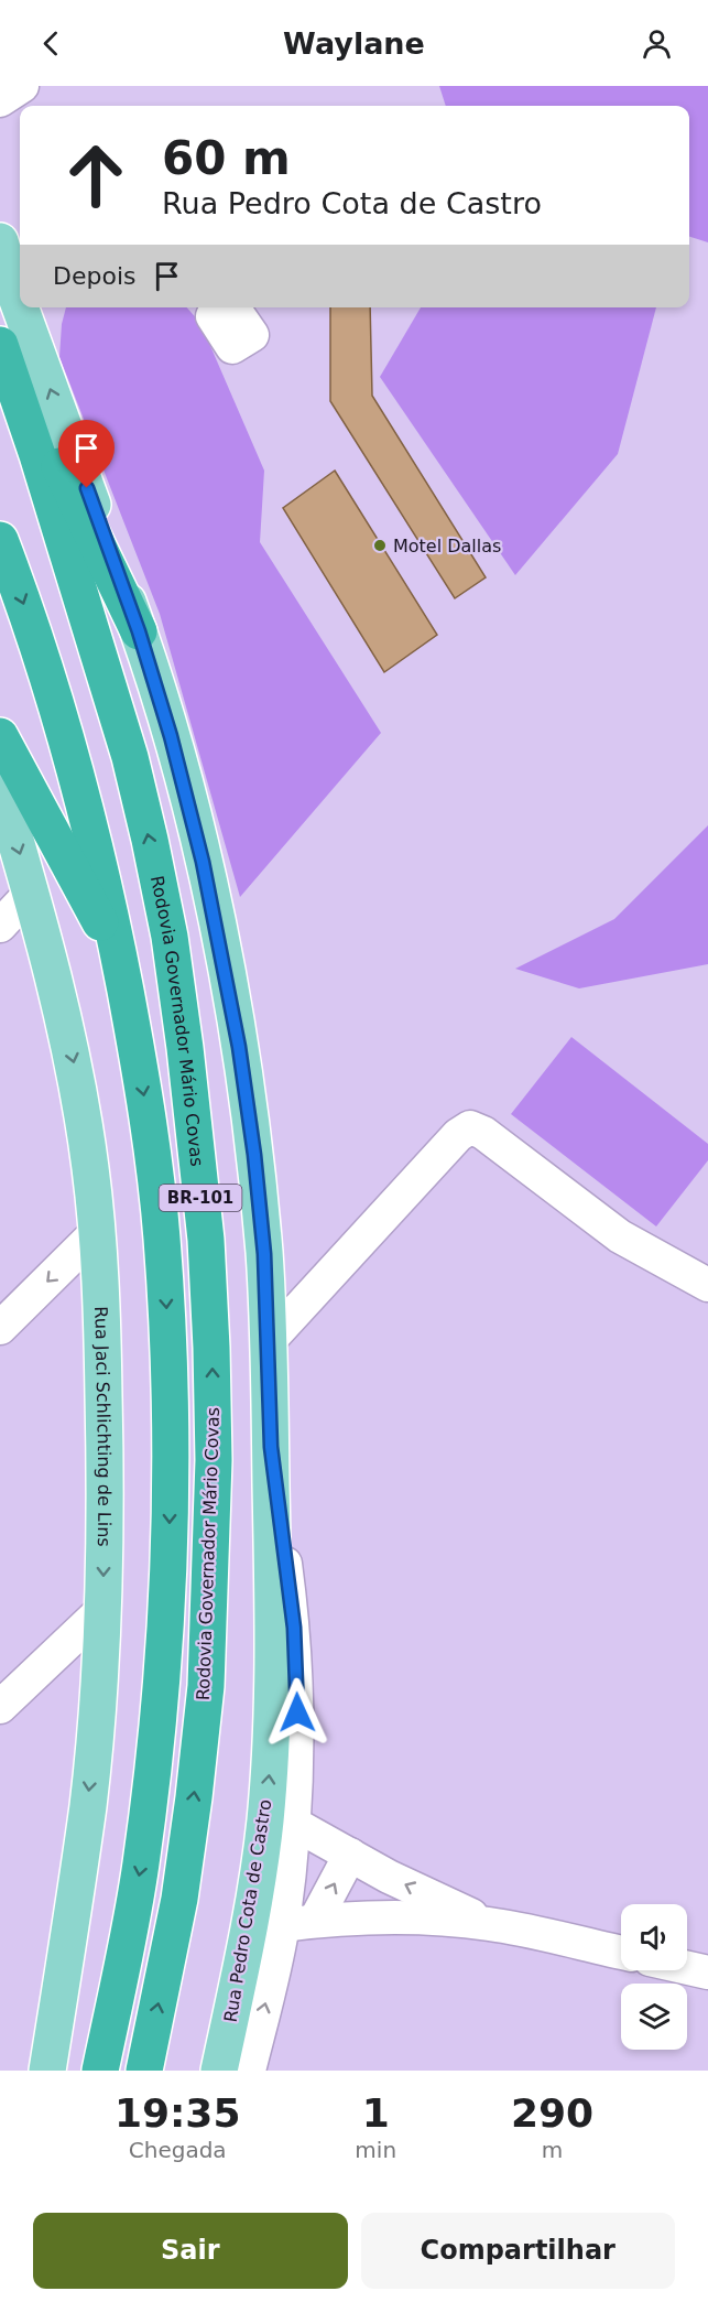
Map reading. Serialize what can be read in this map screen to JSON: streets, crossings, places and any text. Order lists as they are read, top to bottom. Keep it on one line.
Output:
{"streets":{"highway":["Rodovia Governador Mário Covas","BR-101"],"main road":["Rua Jaci Schlichting de Lins","Rua Pedro Cota de Castro"]},"one_way":["Rua Jaci Schlichting de Lins","Rua Pedro Cota de Castro"],"places":["Motel Dallas"],"page":{"header":"Waylane","turn":["60 m","Rua Pedro Cota de Castro"],"then":"Depois","eta":["19:35","Chegada","1","min","290","m"],"buttons":["Sair","Compartilhar"]}}
